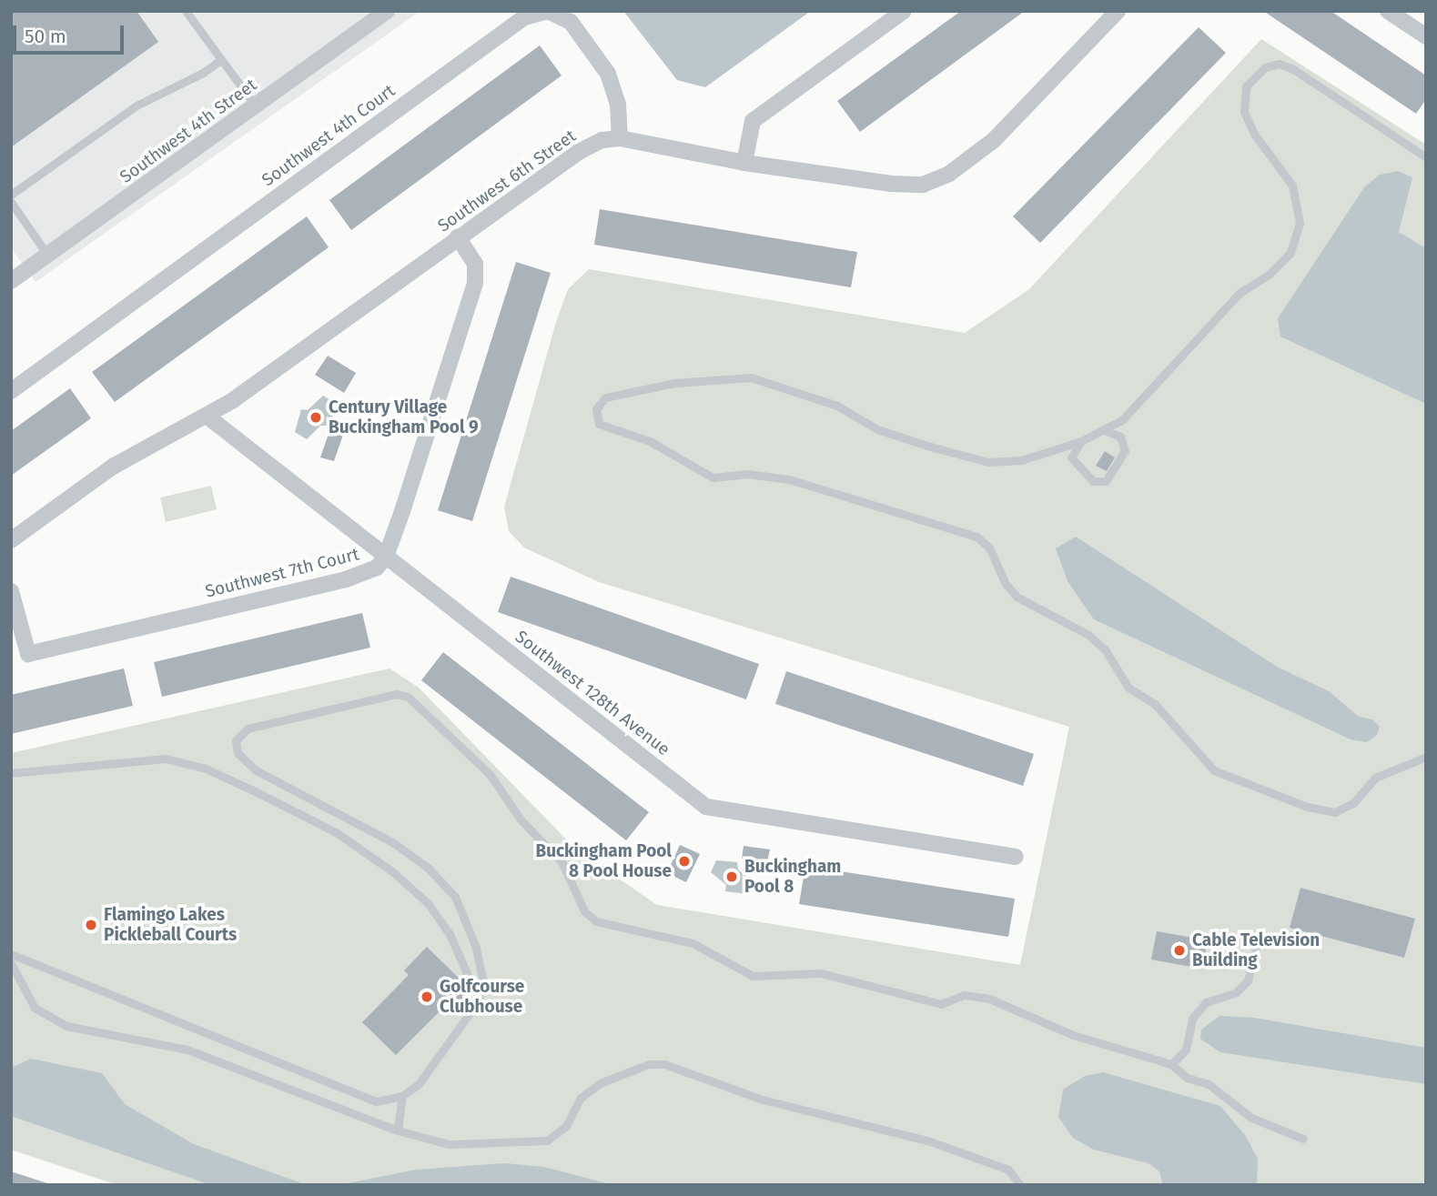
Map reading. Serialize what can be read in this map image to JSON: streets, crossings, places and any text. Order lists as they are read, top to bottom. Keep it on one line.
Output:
{"streets":{"street":["Southwest 4th Street","Southwest 4th Court","Southwest 6th Street","Southwest 7th Court","Southwest 128th Avenue"]},"crossings":[["Southwest 4th Court","Southwest 6th Street"],["Southwest 6th Street","Southwest 7th Court"],["Southwest 6th Street","Southwest 128th Avenue"],["Southwest 7th Court","Southwest 128th Avenue"]],"places":["Century Village Buckingham Pool 9","Buckingham Pool 8 Pool House","Buckingham Pool 8","Flamingo Lakes Pickleball Courts","Cable Television Building","Golfcourse Clubhouse"],"scale_bar":"50 m"}
